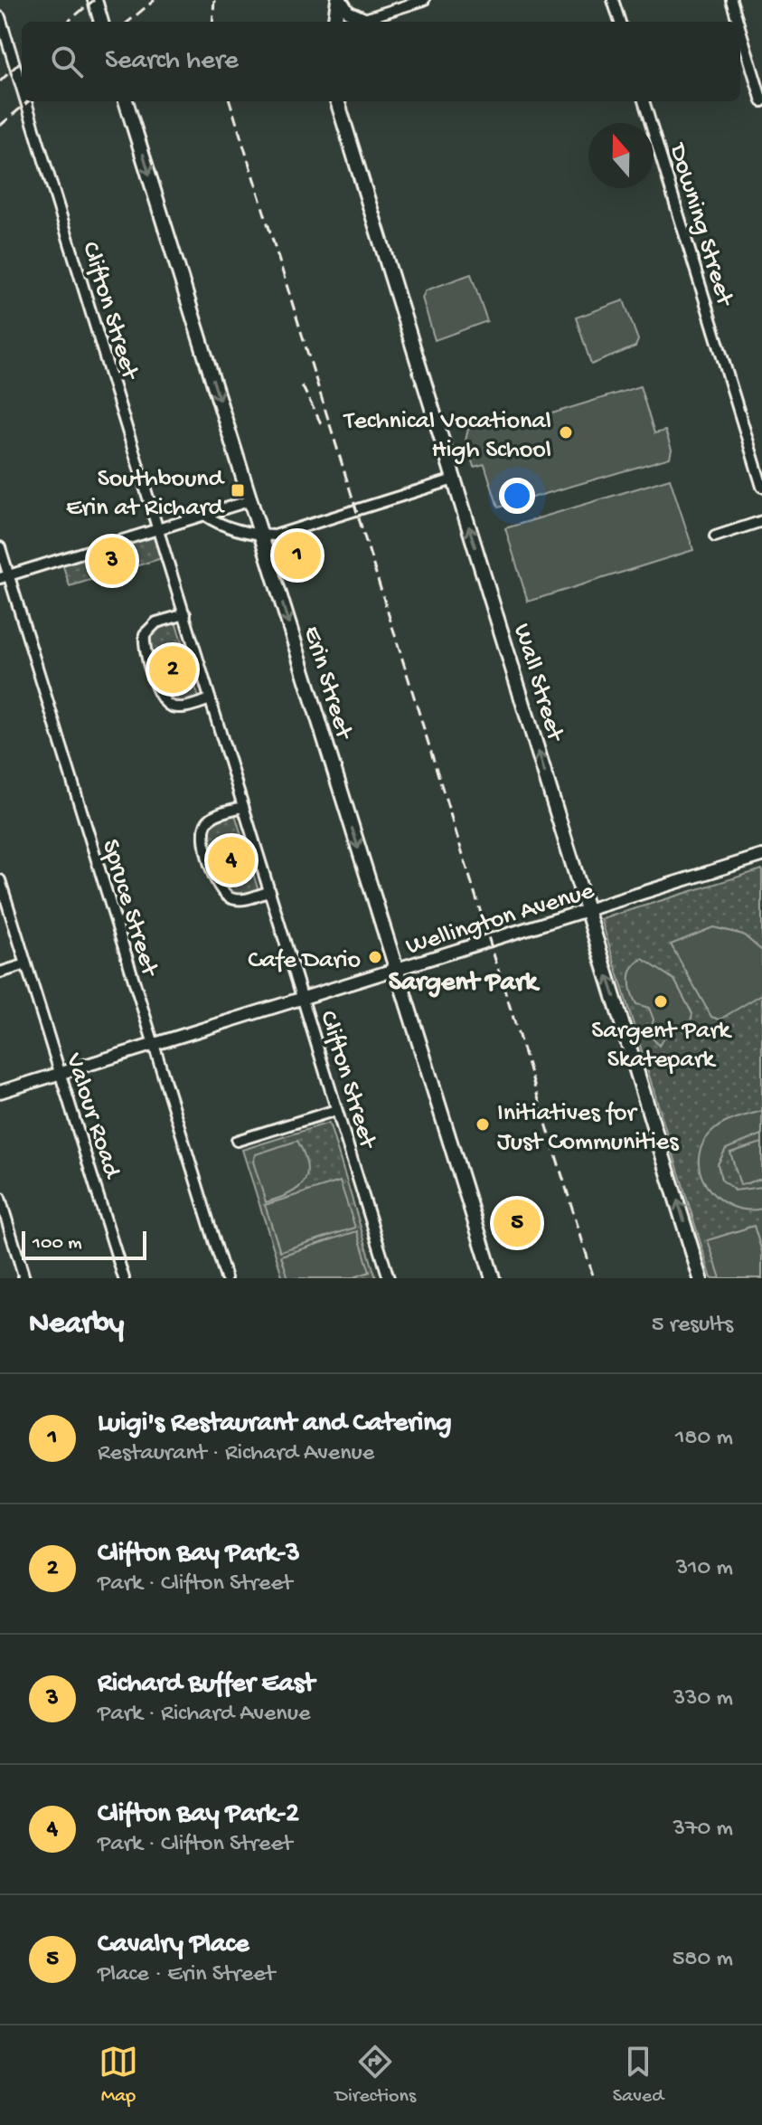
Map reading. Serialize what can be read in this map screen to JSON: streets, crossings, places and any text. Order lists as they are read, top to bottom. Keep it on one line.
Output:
{"streets":{"main road":["Erin Street","Wall Street"],"street":["Downing Street","Clifton Street","Spruce Street","Wellington Avenue","Valour Road"]},"crossings":[["Clifton Street","Wellington Avenue"],["Erin Street","Wellington Avenue"],["Wall Street","Wellington Avenue"],["Spruce Street","Wellington Avenue"],["Wellington Avenue","Valour Road"]],"one_way":["Erin Street","Wall Street"],"districts":["Sargent Park"],"places":{"other":["Technical Vocational High School","Cafe Dario","Sargent Park Skatepark","Initiatives for Just Communities"],"transit":["Southbound Erin at Richard"]},"scale_bar":"100 m","north":"top","page":{"search":"Search here","pins":["1","3","2","4","5"],"scale":"100 m","heading":["Nearby","5 results"],"list":[{"mark":"1","name":"Luigi's Restaurant and Catering","note":"Restaurant · Richard Avenue","value":"180 m"},{"mark":"2","name":"Clifton Bay Park-3","note":"Park · Clifton Street","value":"310 m"},{"mark":"3","name":"Richard Buffer East","note":"Park · Richard Avenue","value":"330 m"},{"mark":"4","name":"Clifton Bay Park-2","note":"Park · Clifton Street","value":"370 m"},{"mark":"5","name":"Cavalry Place","note":"Place · Erin Street","value":"580 m"}],"nav":["Map","Directions","Saved"]}}
